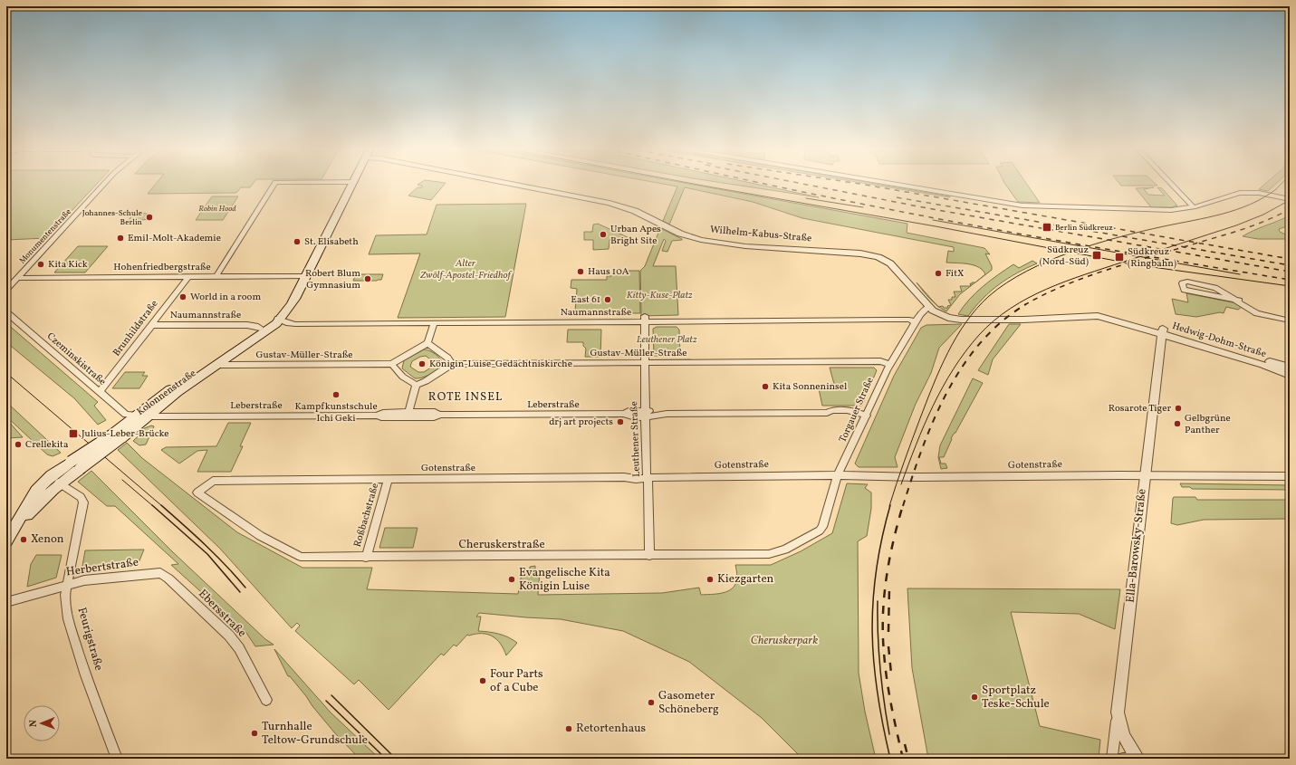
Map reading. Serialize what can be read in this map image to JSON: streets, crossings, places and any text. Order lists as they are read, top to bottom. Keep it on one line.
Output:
{"streets":{"main road":["Kolonnenstraße"],"street":["Wilhelm-Kabus-Straße","Monumentenstraße","Hohenfriedbergstraße","Naumannstraße","Brunhildstraße","Hedwig-Dohm-Straße","Gustav-Müller-Straße","Czeminskistraße","Leberstraße","Torgauer Straße","Leuthener Straße","Gotenstraße","Roßbachstraße","Cheruskerstraße","Ella-Barowsky-Straße","Herbertstraße","Ebersstraße","Feurigstraße"]},"crossings":[["Wilhelm-Kabus-Straße","Hedwig-Dohm-Straße"],["Wilhelm-Kabus-Straße","Torgauer Straße"],["Wilhelm-Kabus-Straße","Ella-Barowsky-Straße"],["Monumentenstraße","Hohenfriedbergstraße"],["Hohenfriedbergstraße","Brunhildstraße"],["Hohenfriedbergstraße","Kolonnenstraße"],["Naumannstraße","Brunhildstraße"],["Naumannstraße","Kolonnenstraße"],["Naumannstraße","Torgauer Straße"],["Naumannstraße","Leuthener Straße"],["Brunhildstraße","Czeminskistraße"],["Hedwig-Dohm-Straße","Ella-Barowsky-Straße"],["Gustav-Müller-Straße","Kolonnenstraße"],["Gustav-Müller-Straße","Torgauer Straße"],["Gustav-Müller-Straße","Leuthener Straße"],["Czeminskistraße","Kolonnenstraße"],["Czeminskistraße","Leberstraße"],["Kolonnenstraße","Leberstraße"],["Kolonnenstraße","Feurigstraße"],["Leberstraße","Torgauer Straße"],["Leberstraße","Leuthener Straße"],["Torgauer Straße","Gotenstraße"],["Torgauer Straße","Cheruskerstraße"],["Leuthener Straße","Gotenstraße"],["Leuthener Straße","Cheruskerstraße"],["Gotenstraße","Roßbachstraße"],["Gotenstraße","Cheruskerstraße"],["Gotenstraße","Ella-Barowsky-Straße"],["Roßbachstraße","Cheruskerstraße"],["Herbertstraße","Ebersstraße"],["Herbertstraße","Feurigstraße"]],"districts":["ROTE INSEL"],"parks":["Robin Hood","Alter Zwölf-Apostel-Friedhof","Kitty-Kuse-Platz","Leuthener Platz","Cheruskerpark"],"places":{"other":["Johannes-Schule Berlin","Urban Apes Bright Site","Emil-Molt-Akademie","St. Elisabeth","Kita Kick","Haus 10A","FitX","Robert Blum Gymnasium","World in a room","East 61","Königin-Luise-Gedächtniskirche","Kita Sonneninsel","Kampfkunstschule Ichi Geki","Rosarote Tiger","drj art projects","Gelbgrüne Panther","Crellekita","Xenon","Evangelische Kita Königin Luise","Kiezgarten","Four Parts of a Cube","Sportplatz Teske-Schule","Gasometer Schöneberg","Retortenhaus","Turnhalle Teltow-Grundschule"],"transit":["Berlin Südkreuz","Südkreuz (Nord-Süd)","Südkreuz (Ringbahn)","Julius-Leber-Brücke"]},"north":"left"}
